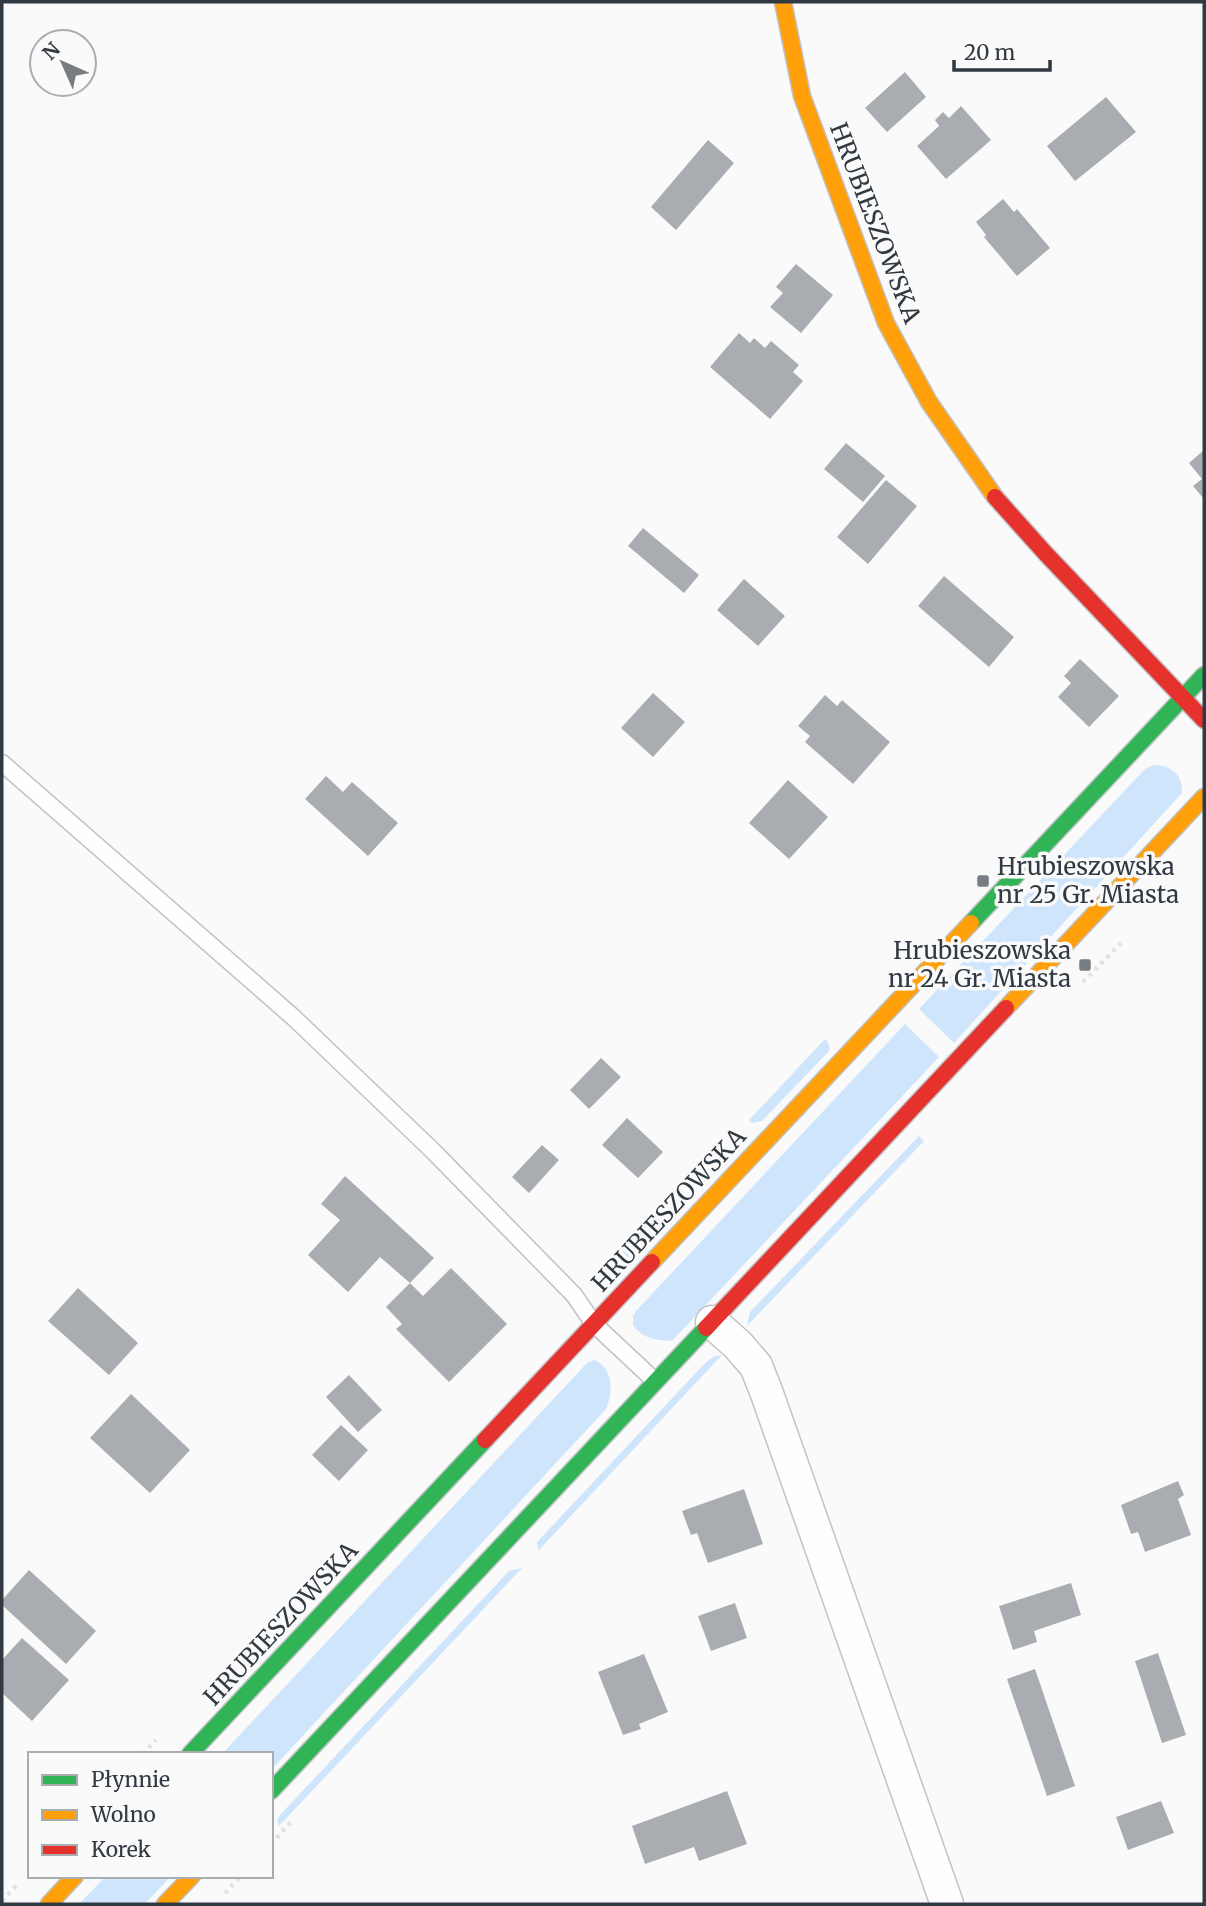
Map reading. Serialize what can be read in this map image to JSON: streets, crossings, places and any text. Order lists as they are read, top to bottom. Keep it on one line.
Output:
{"streets":{"main road":["HRUBIESZOWSKA"]},"places":{"transit":["Hrubieszowska nr 25 Gr. Miasta","Hrubieszowska nr 24 Gr. Miasta"]},"legend":["Płynnie","Wolno","Korek"],"scale_bar":"20 m","north":"top left"}
